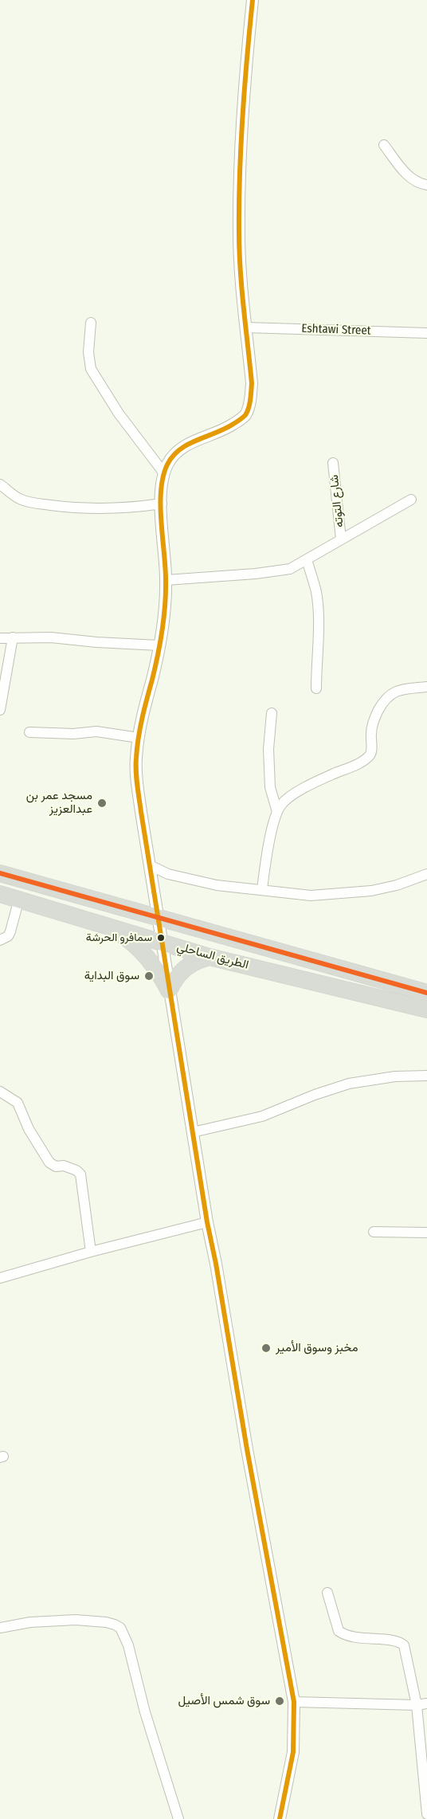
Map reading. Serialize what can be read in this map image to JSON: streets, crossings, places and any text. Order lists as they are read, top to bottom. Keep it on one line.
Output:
{"streets":{"highway":["الطريق الساحلي"],"street":["Eshtawi Street","شارع التوته"]},"places":["مسجد عمر بن عبدالعزيز","سمافرو الحرشة","سوق البداية","مخبز وسوق الأمير","سوق شمس الأصيل"]}
